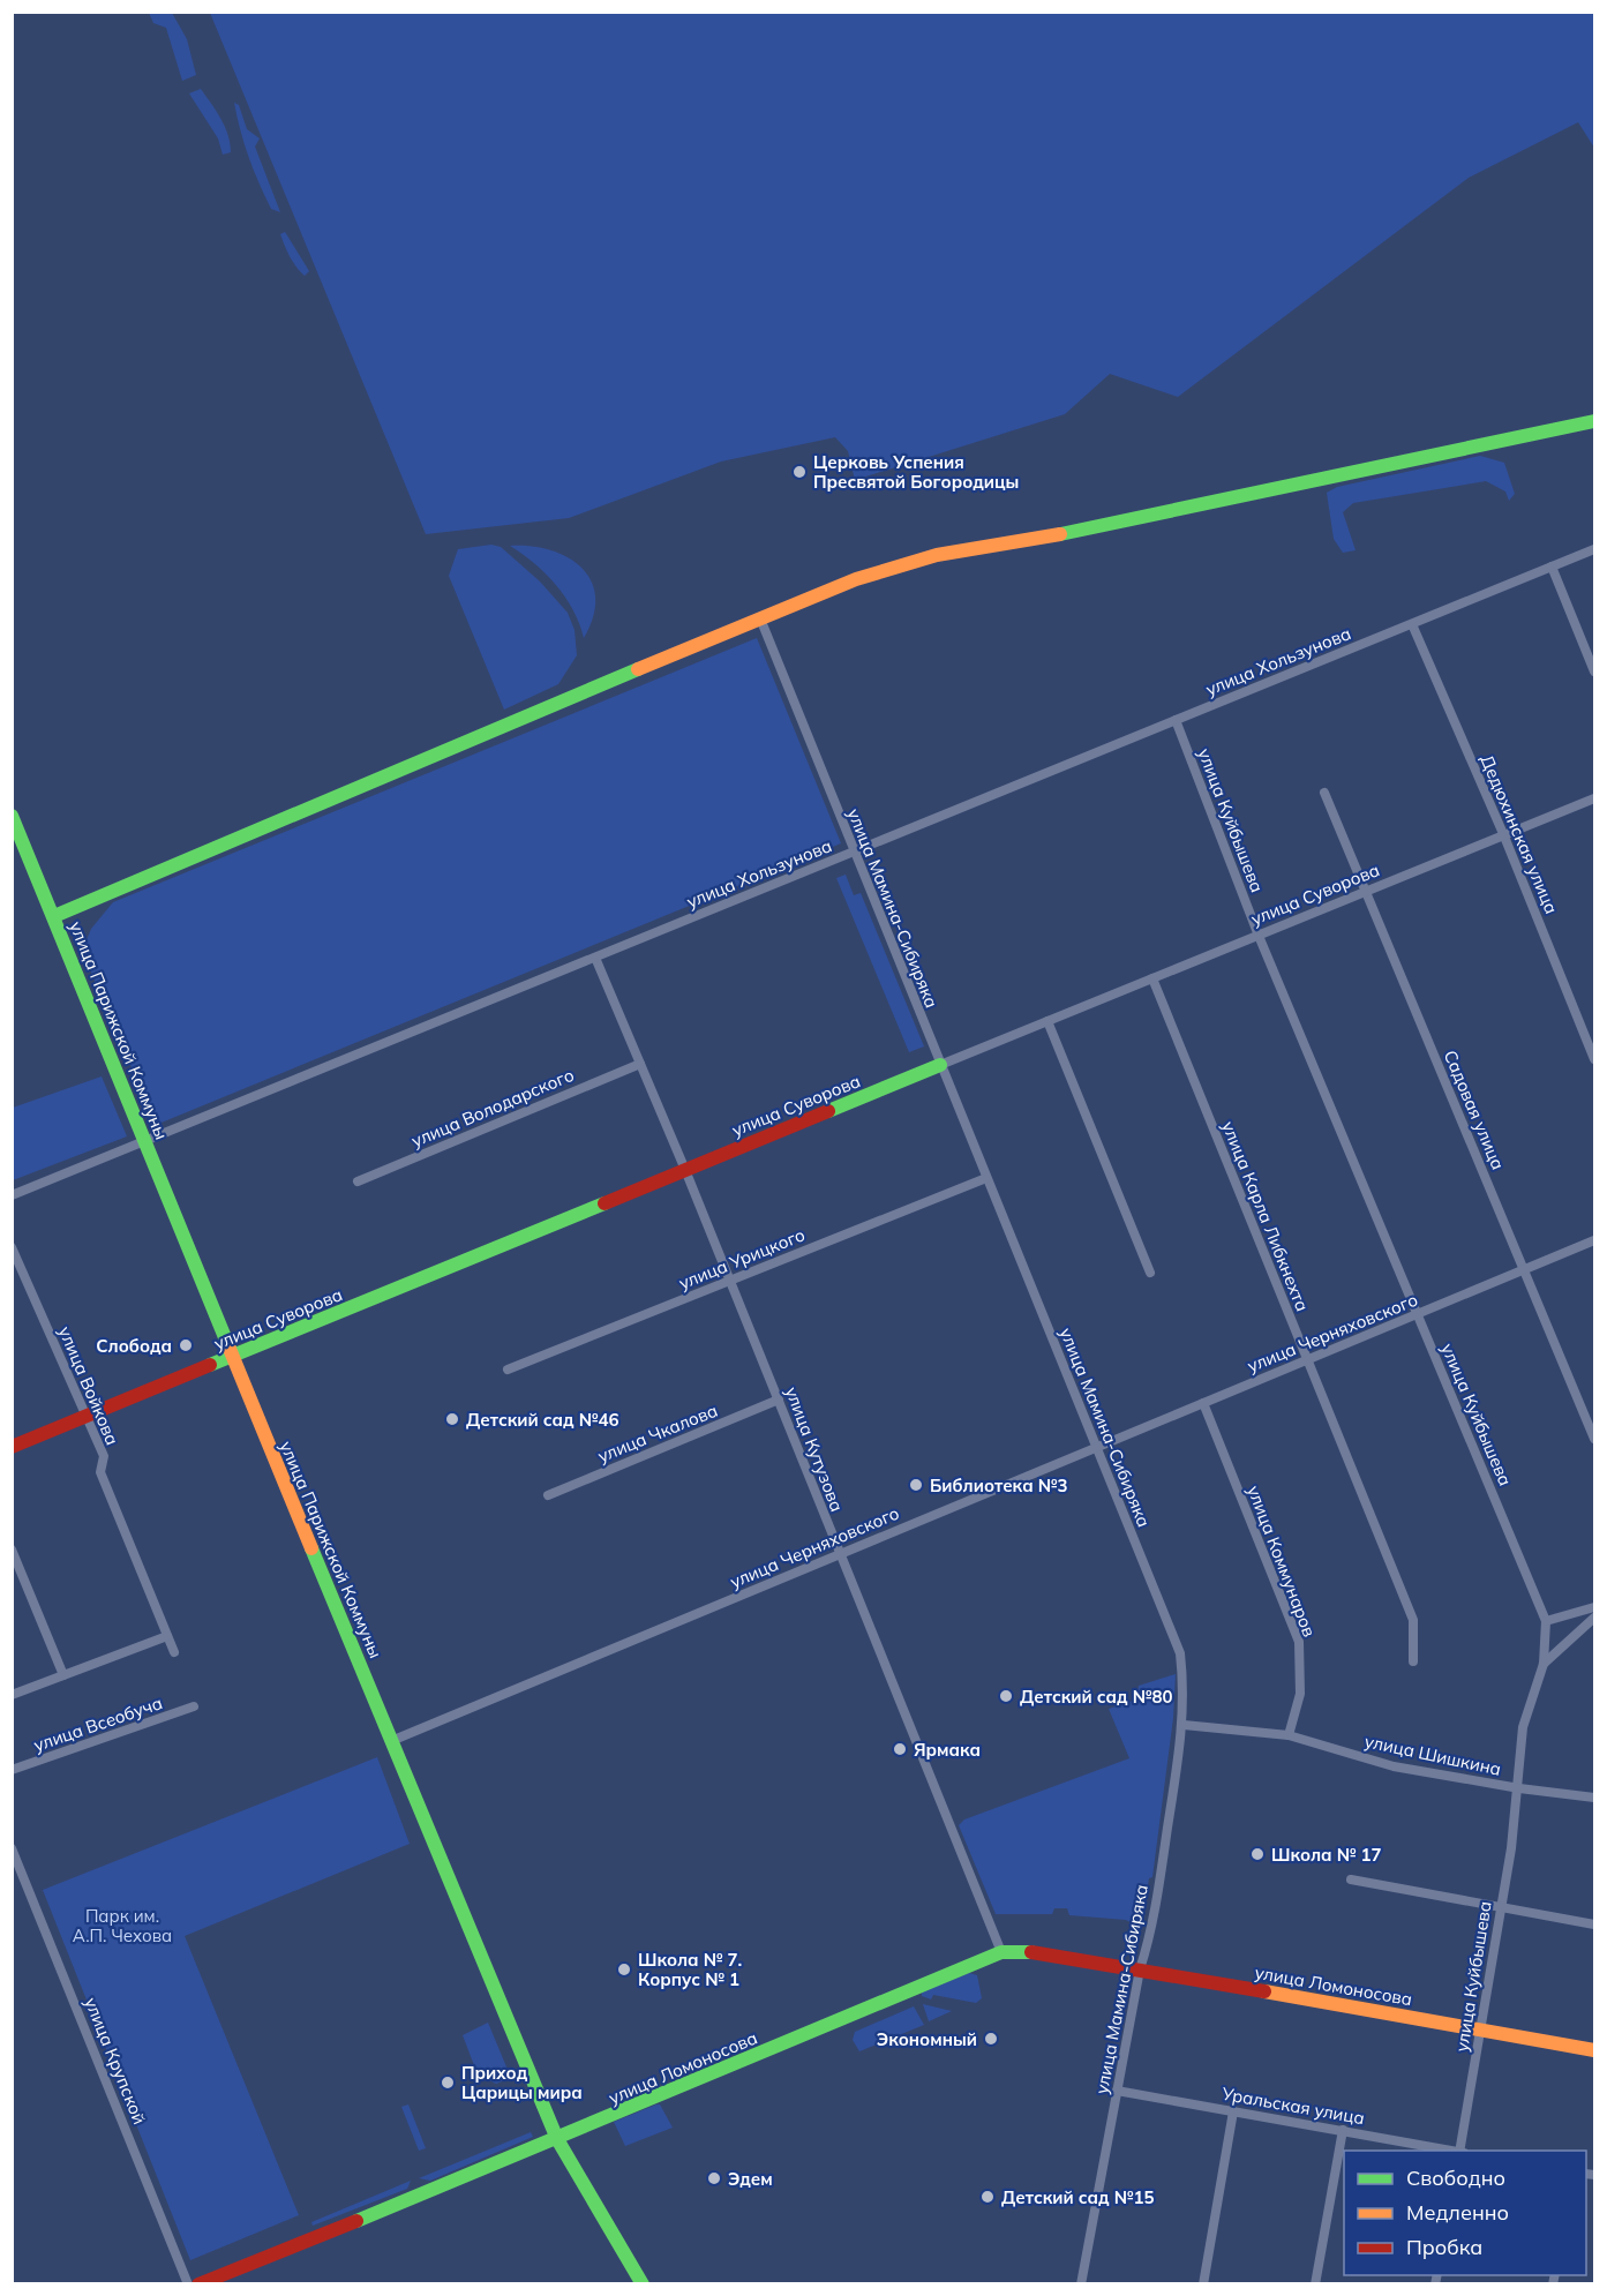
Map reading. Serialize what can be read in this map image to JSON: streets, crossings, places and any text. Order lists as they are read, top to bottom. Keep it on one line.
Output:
{"streets":{"main road":["улица Суворова","улица Парижской Коммуны","улица Ломоносова"],"street":["улица Хользунова","улица Куйбышева","Дедюхинская улица","улица Мамина-Сибиряка","улица Володарского","Садовая улица","улица Карла Либкнехта","улица Урицкого","улица Черняховского","улица Войкова","улица Чкалова","улица Кутузова","улица Коммунаров","улица Всеобуча","улица Шишкина","улица Крупской","Уральская улица"]},"crossings":[["улица Хользунова","улица Куйбышева"],["улица Хользунова","Дедюхинская улица"],["улица Хользунова","улица Мамина-Сибиряка"],["улица Хользунова","улица Парижской Коммуны"],["улица Хользунова","улица Кутузова"],["улица Куйбышева","улица Суворова"],["улица Куйбышева","улица Черняховского"],["улица Куйбышева","улица Шишкина"],["улица Куйбышева","улица Ломоносова"],["Дедюхинская улица","улица Суворова"],["улица Суворова","улица Мамина-Сибиряка"],["улица Суворова","улица Парижской Коммуны"],["улица Суворова","Садовая улица"],["улица Суворова","улица Карла Либкнехта"],["улица Суворова","улица Войкова"],["улица Суворова","улица Кутузова"],["улица Мамина-Сибиряка","улица Урицкого"],["улица Мамина-Сибиряка","улица Черняховского"],["улица Мамина-Сибиряка","улица Шишкина"],["улица Мамина-Сибиряка","улица Ломоносова"],["улица Мамина-Сибиряка","Уральская улица"],["улица Парижской Коммуны","улица Черняховского"],["улица Парижской Коммуны","улица Ломоносова"],["улица Володарского","улица Кутузова"],["Садовая улица","улица Черняховского"],["улица Карла Либкнехта","улица Черняховского"],["улица Урицкого","улица Кутузова"],["улица Черняховского","улица Кутузова"],["улица Черняховского","улица Коммунаров"],["улица Чкалова","улица Кутузова"],["улица Кутузова","улица Ломоносова"],["улица Коммунаров","улица Шишкина"]],"parks":["Парк им. А.П. Чехова"],"places":["Церковь Успения Пресвятой Богородицы","Слобода","Детский сад №46","Библиотека №3","Детский сад №80","Ярмака","Школа № 17","Школа № 7. Корпус № 1","Экономный","Приход Царицы мира","Эдем","Детский сад №15"],"legend":["Свободно","Медленно","Пробка"]}
